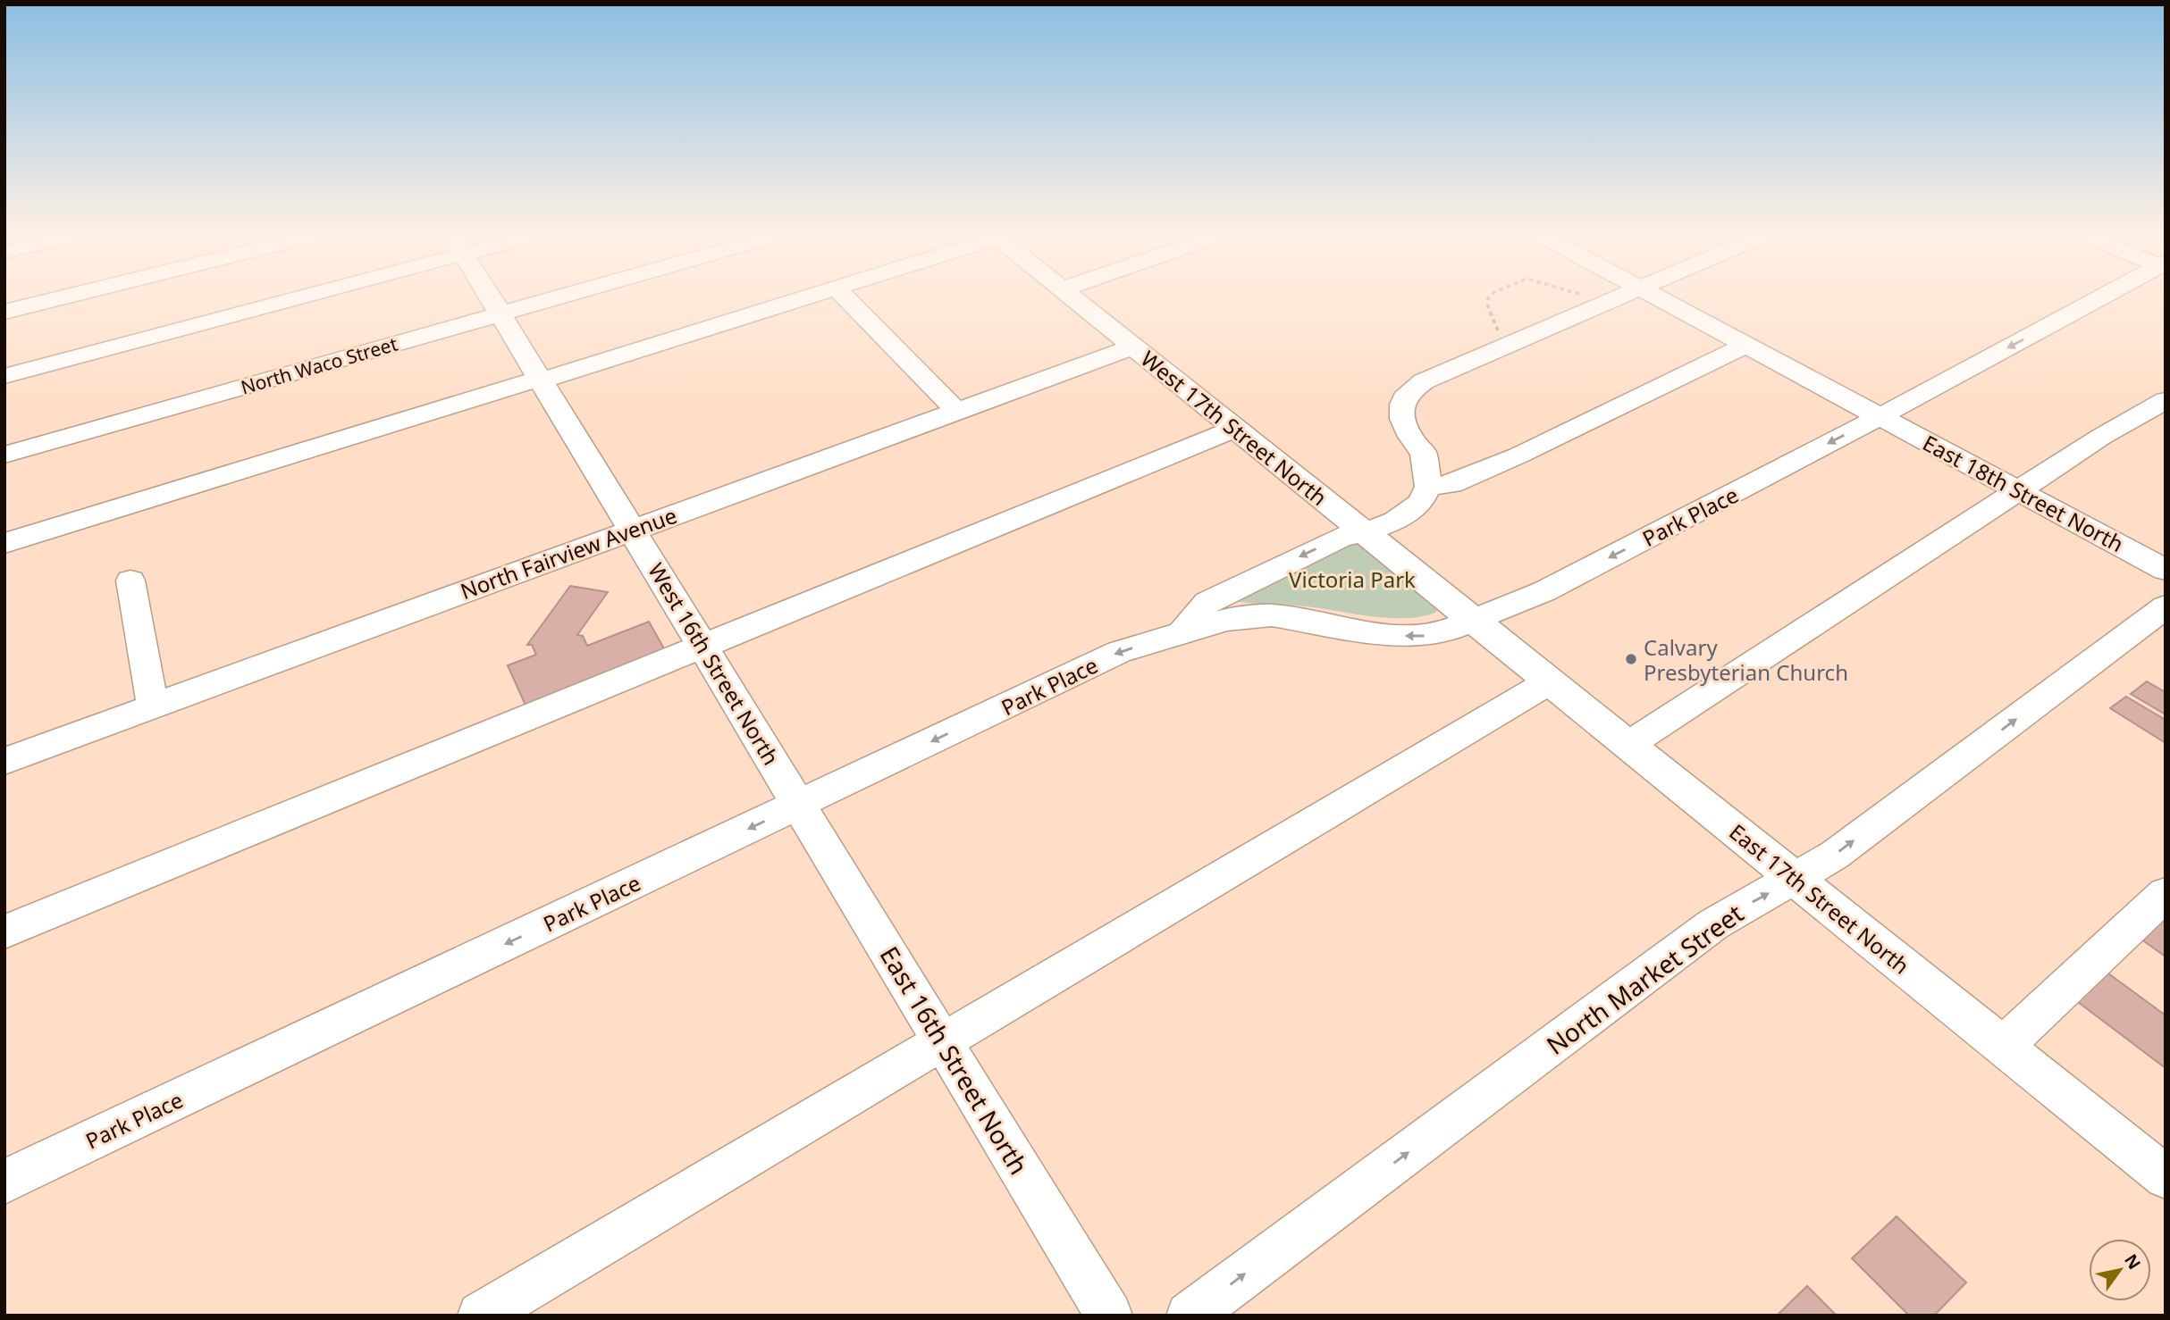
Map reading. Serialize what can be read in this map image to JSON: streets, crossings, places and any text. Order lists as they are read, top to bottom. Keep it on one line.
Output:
{"streets":{"street":["North Waco Street","West 17th Street North","East 18th Street North","Park Place","North Fairview Avenue","West 16th Street North","East 17th Street North","North Market Street","East 16th Street North"]},"crossings":[["North Waco Street","West 16th Street North"],["West 17th Street North","Park Place"],["West 17th Street North","North Fairview Avenue"],["West 17th Street North","East 17th Street North"],["East 18th Street North","Park Place"],["Park Place","West 16th Street North"],["Park Place","East 17th Street North"],["Park Place","East 16th Street North"],["North Fairview Avenue","West 16th Street North"],["West 16th Street North","East 16th Street North"],["East 17th Street North","North Market Street"]],"parks":["Victoria Park"],"places":["Calvary Presbyterian Church"],"north":"top right"}
